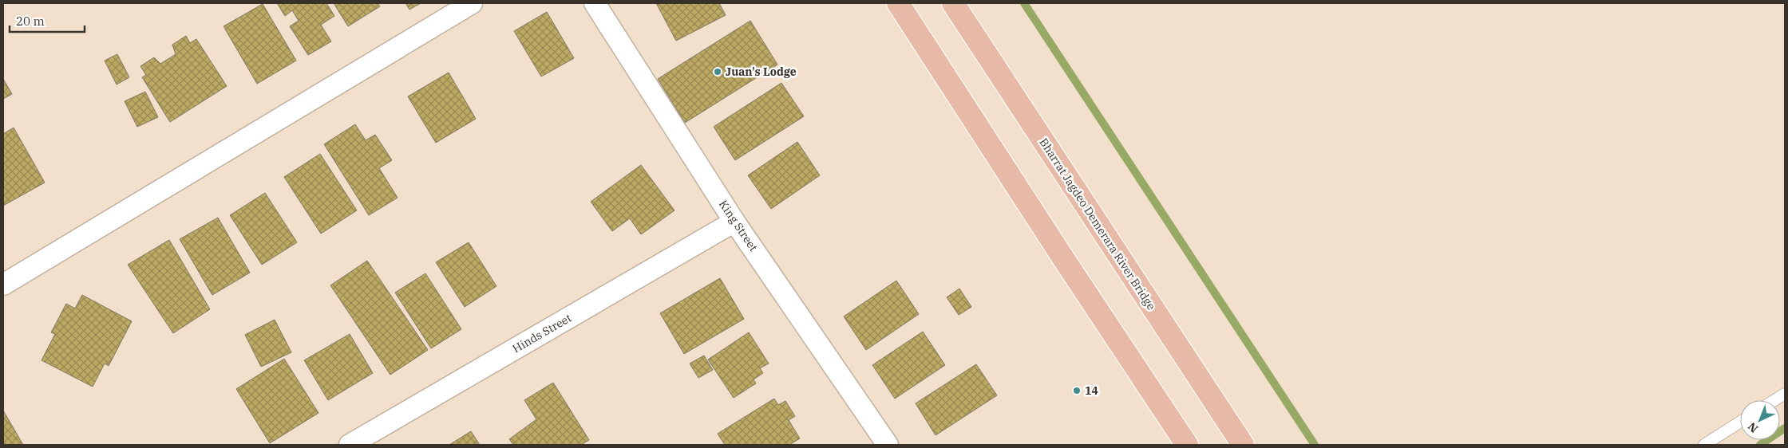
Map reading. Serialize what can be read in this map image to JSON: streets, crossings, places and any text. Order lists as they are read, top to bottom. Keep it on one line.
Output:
{"streets":{"main road":["Bharrat Jagdeo Demerara River Bridge"],"street":["King Street","Hinds Street"]},"crossings":[["King Street","Hinds Street"]],"places":["Juan's Lodge","14"],"scale_bar":"20 m","north":"bottom left"}
